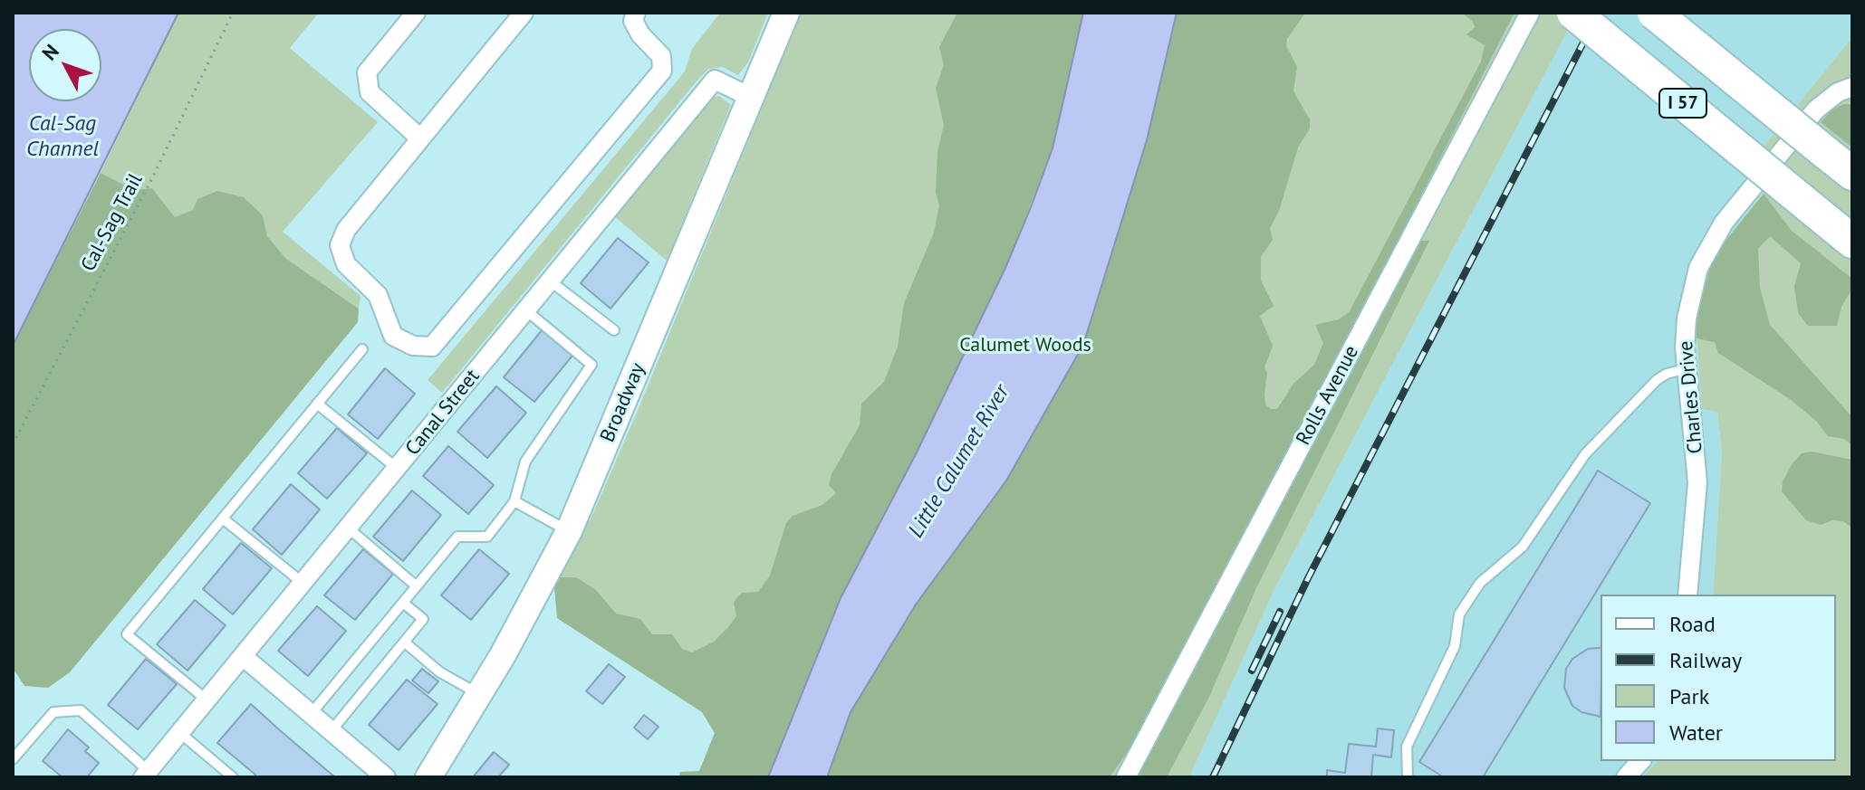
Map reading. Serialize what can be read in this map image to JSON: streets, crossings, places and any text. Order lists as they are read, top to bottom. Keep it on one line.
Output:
{"streets":{"highway":["I 57"],"street":["Rolls Avenue","Charles Drive","Broadway","Canal Street"],"path":["Cal-Sag Trail"]},"crossings":[["Broadway","Canal Street"]],"water":["Cal-Sag Channel","Little Calumet River"],"parks":["Calumet Woods"],"legend":["Road","Railway","Park","Water"],"north":"top left"}
